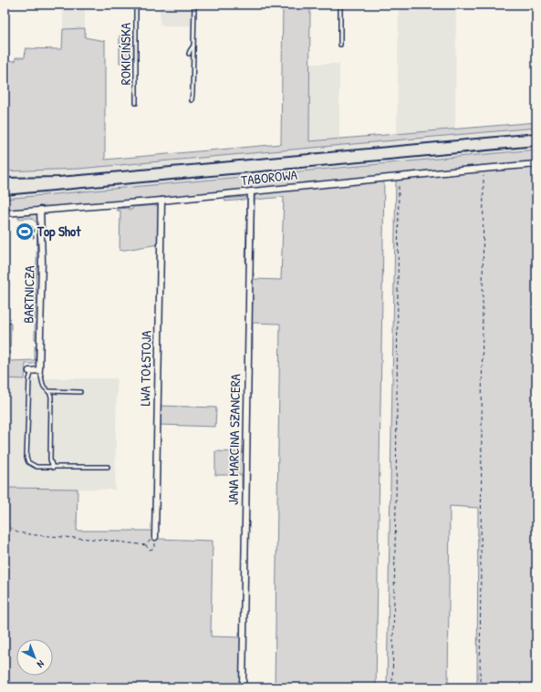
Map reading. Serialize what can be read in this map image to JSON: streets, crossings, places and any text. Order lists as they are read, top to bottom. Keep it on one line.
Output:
{"streets":{"street":["TABOROWA","BARTNICZA","LWA TOŁSTOJA","JANA MARCINA SZANCERA"],"lane":["ROKICIŃSKA"]},"crossings":[["TABOROWA","BARTNICZA"],["TABOROWA","LWA TOŁSTOJA"],["TABOROWA","JANA MARCINA SZANCERA"]],"places":{"sports":["Top Shot"]},"north":"bottom right"}
